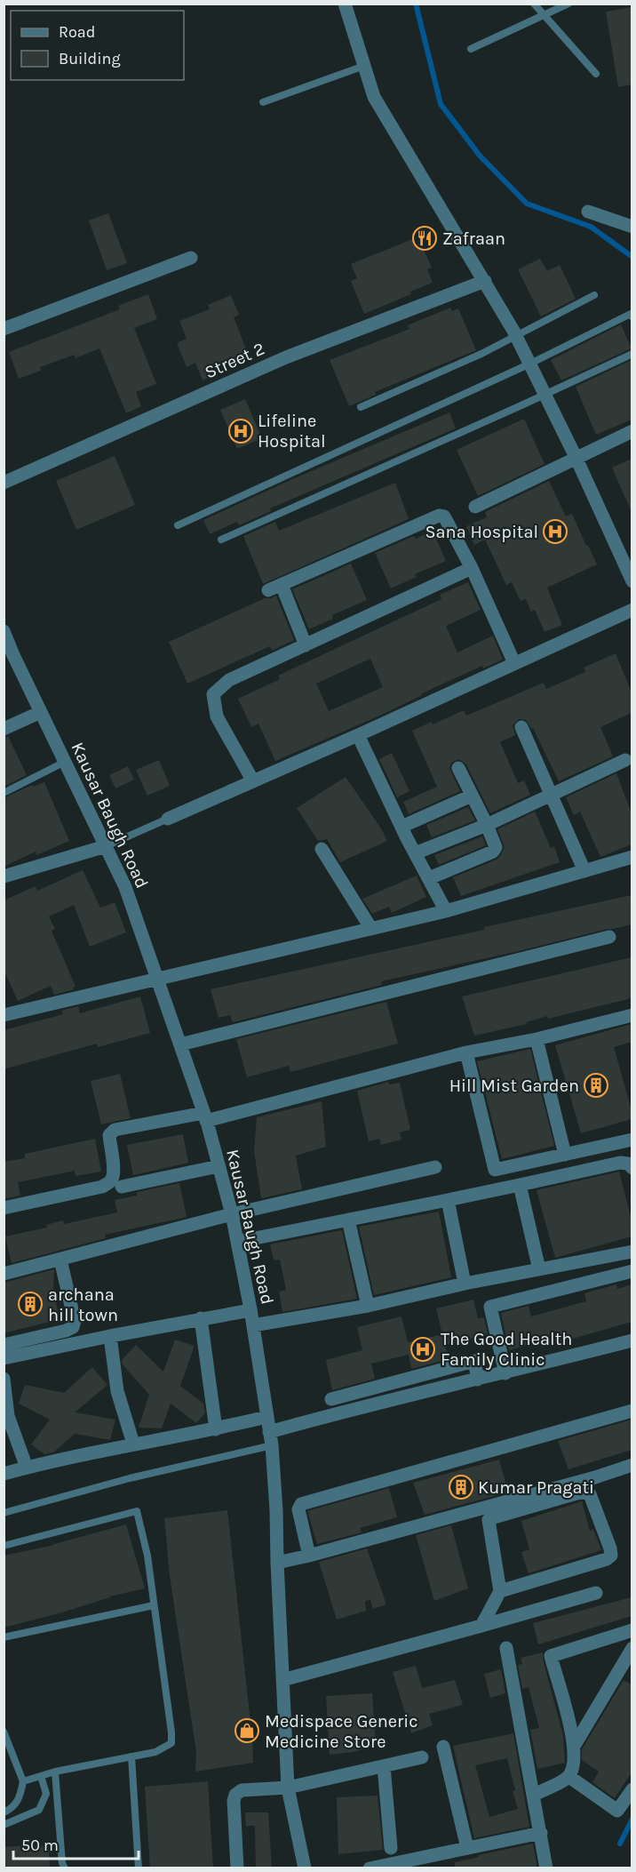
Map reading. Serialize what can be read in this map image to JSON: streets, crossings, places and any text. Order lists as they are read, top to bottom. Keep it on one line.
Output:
{"streets":{"street":["Street 2","Kausar Baugh Road"]},"places":{"restaurant":["Zafraan"],"hospital":["Lifeline Hospital","Sana Hospital","The Good Health Family Clinic"],"building":["Hill Mist Garden","archana hill town","Kumar Pragati"],"shop":["Medispace Generic Medicine Store"]},"legend":["Road","Building"],"scale_bar":"50 m"}
